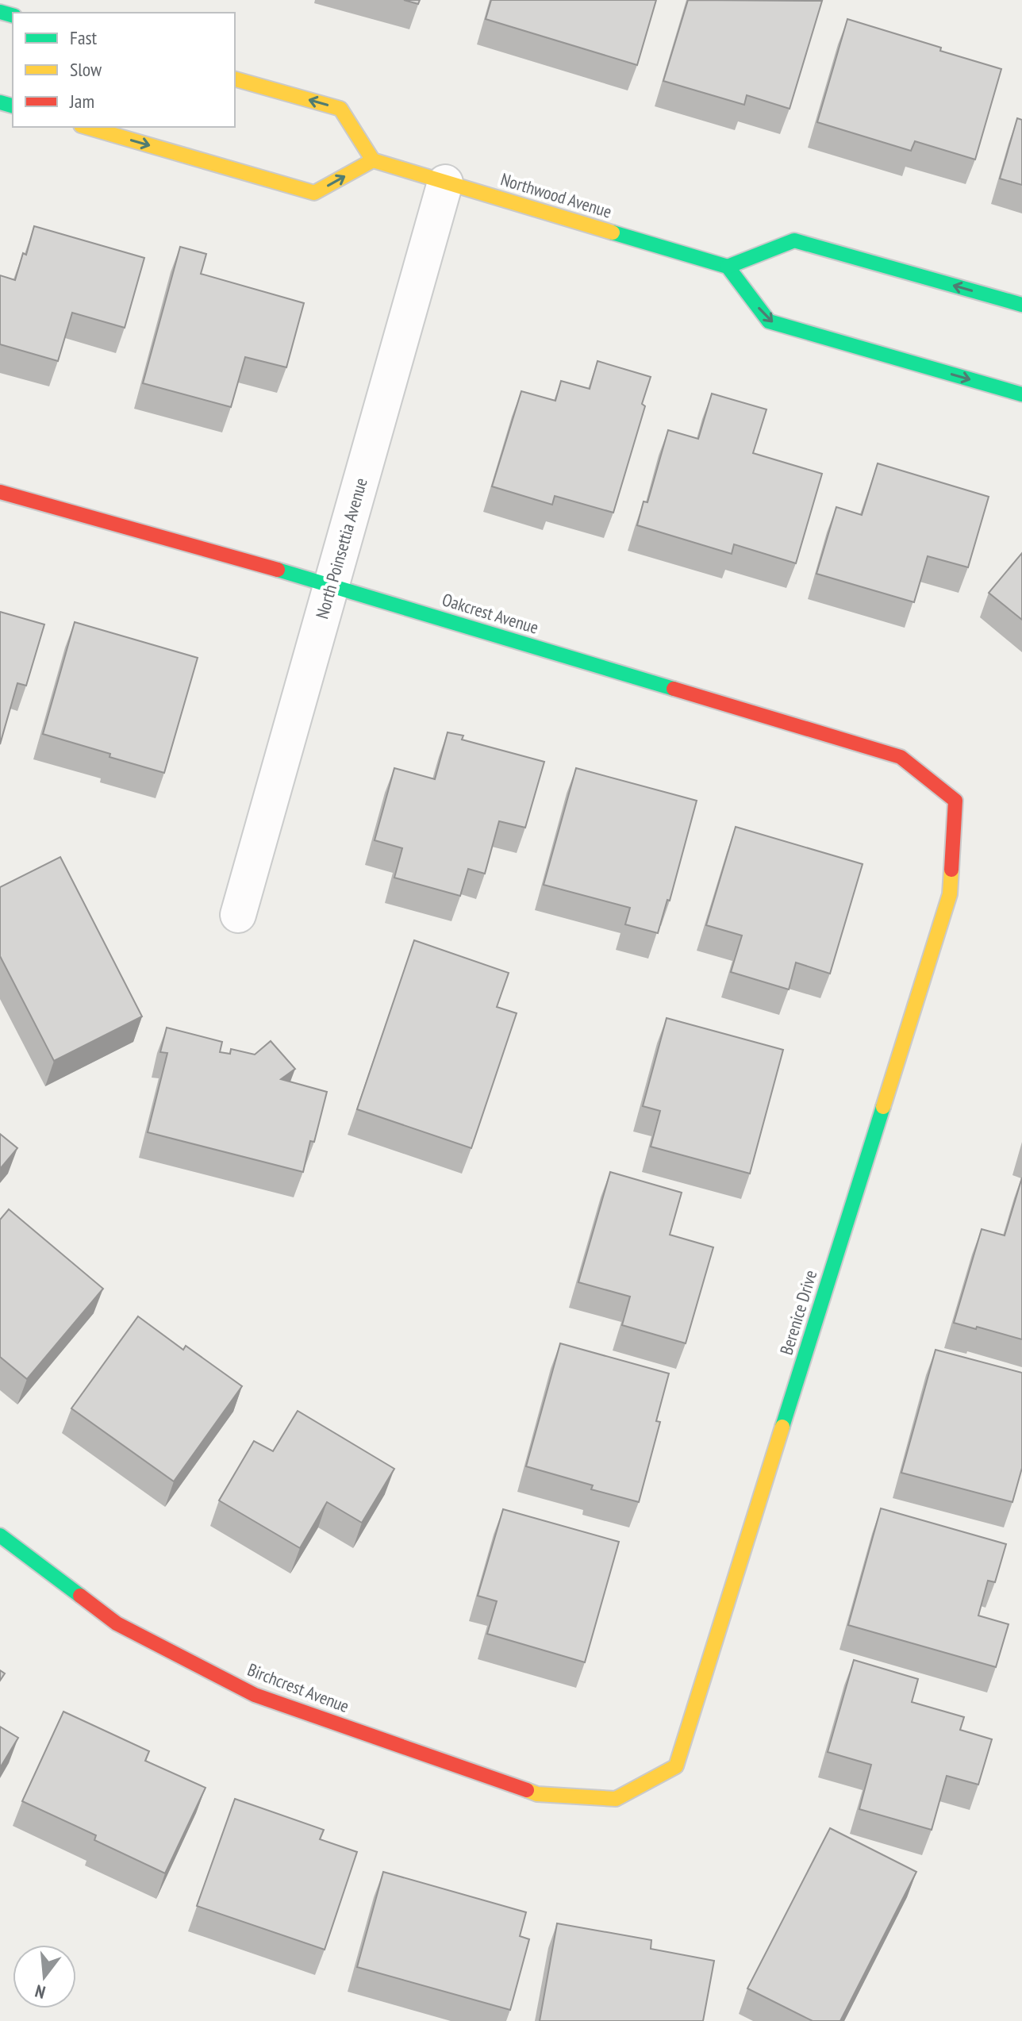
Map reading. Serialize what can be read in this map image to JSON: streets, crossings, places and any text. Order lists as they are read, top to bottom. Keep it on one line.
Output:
{"streets":{"street":["Northwood Avenue","North Poinsettia Avenue","Oakcrest Avenue","Berenice Drive","Birchcrest Avenue"]},"crossings":[["Northwood Avenue","North Poinsettia Avenue"],["North Poinsettia Avenue","Oakcrest Avenue"],["Oakcrest Avenue","Berenice Drive"],["Berenice Drive","Birchcrest Avenue"]],"legend":["Fast","Slow","Jam"],"north":"bottom"}
